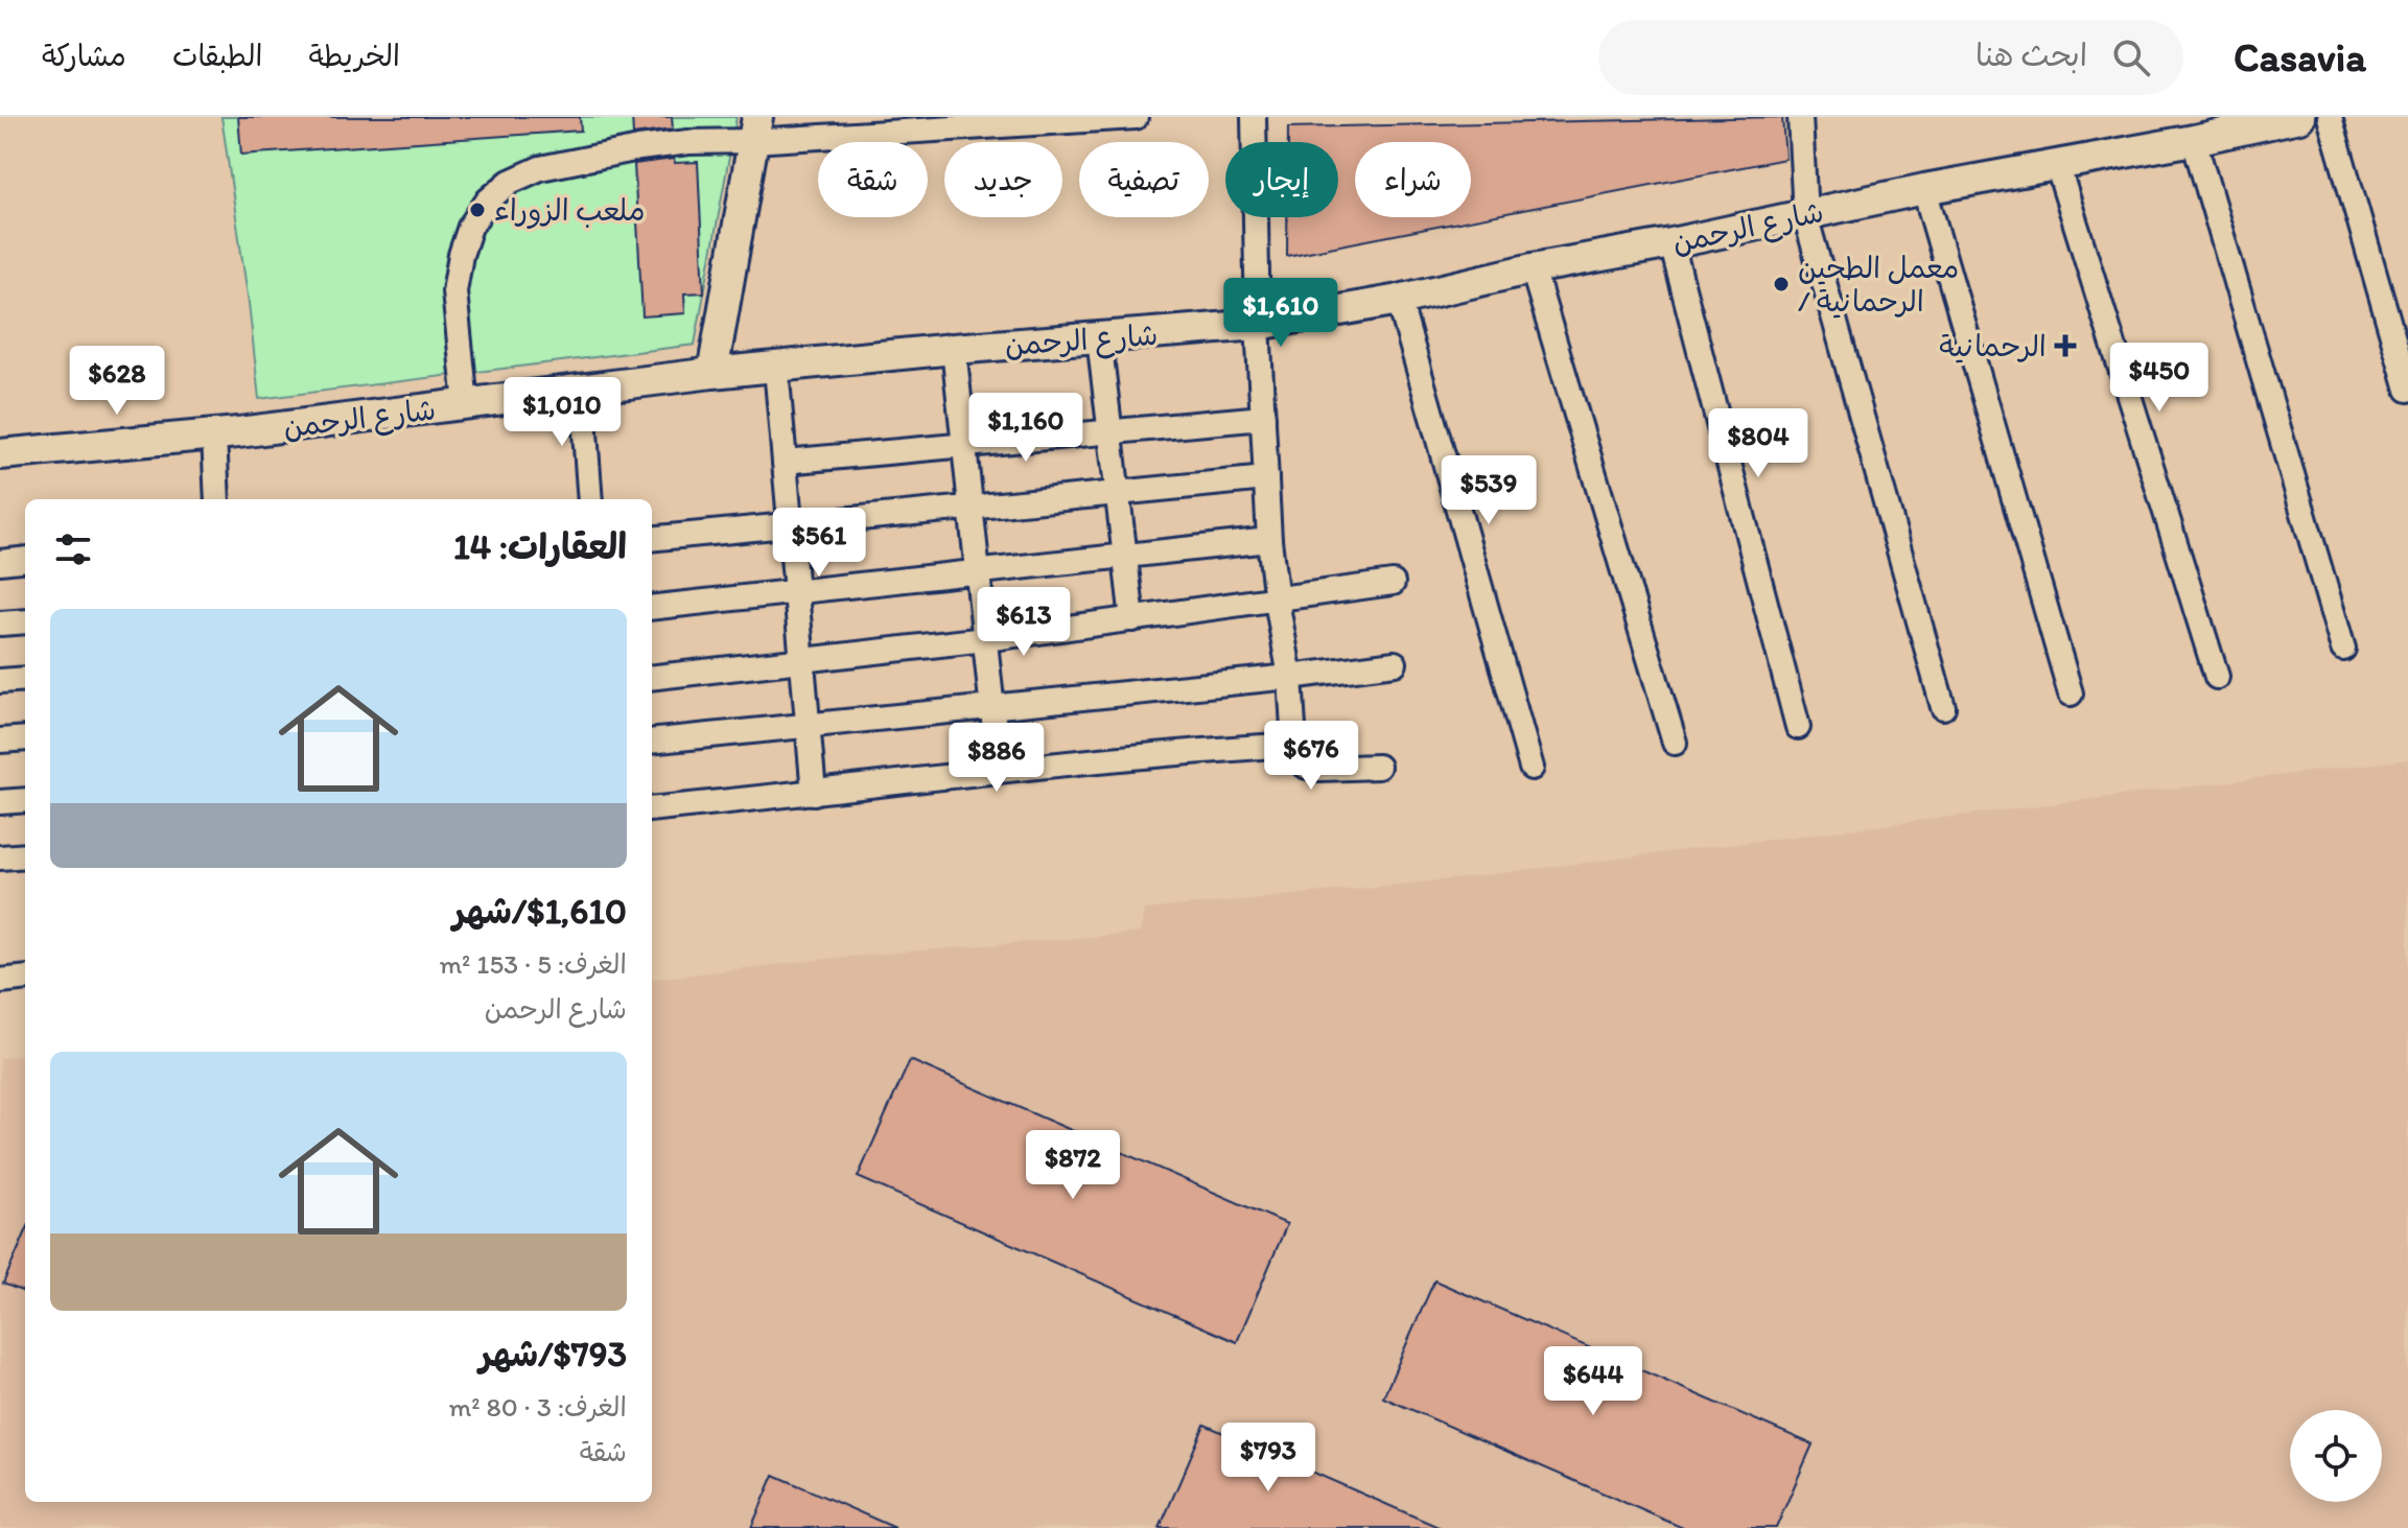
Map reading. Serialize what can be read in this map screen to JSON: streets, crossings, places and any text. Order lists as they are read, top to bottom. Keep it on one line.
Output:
{"streets":{"street":["شارع الرحمن"]},"places":{"other":["ملعب الزوراء","معمل الطحين / الرحمانية"],"health":["الرحمانية"]},"page":{"header":"Casavia","search":"ابحث هنا","nav":["الخريطة","الطبقات","مشاركة"],"chip":["شراء","إيجار","تصفية","جديد","شقة"],"price":["$1,610","$450","$628","$1,010","$1,160","$804","$539","$561","$613","$676","$886","$872","$644","$793"],"heading":"العقارات: 14","list":[{"name":"$1,610/شهر","note":"الغرف: 5 · 153 m² · شارع الرحمن"},{"name":"$793/شهر","note":"الغرف: 3 · 80 m² · شقة"}]}}
